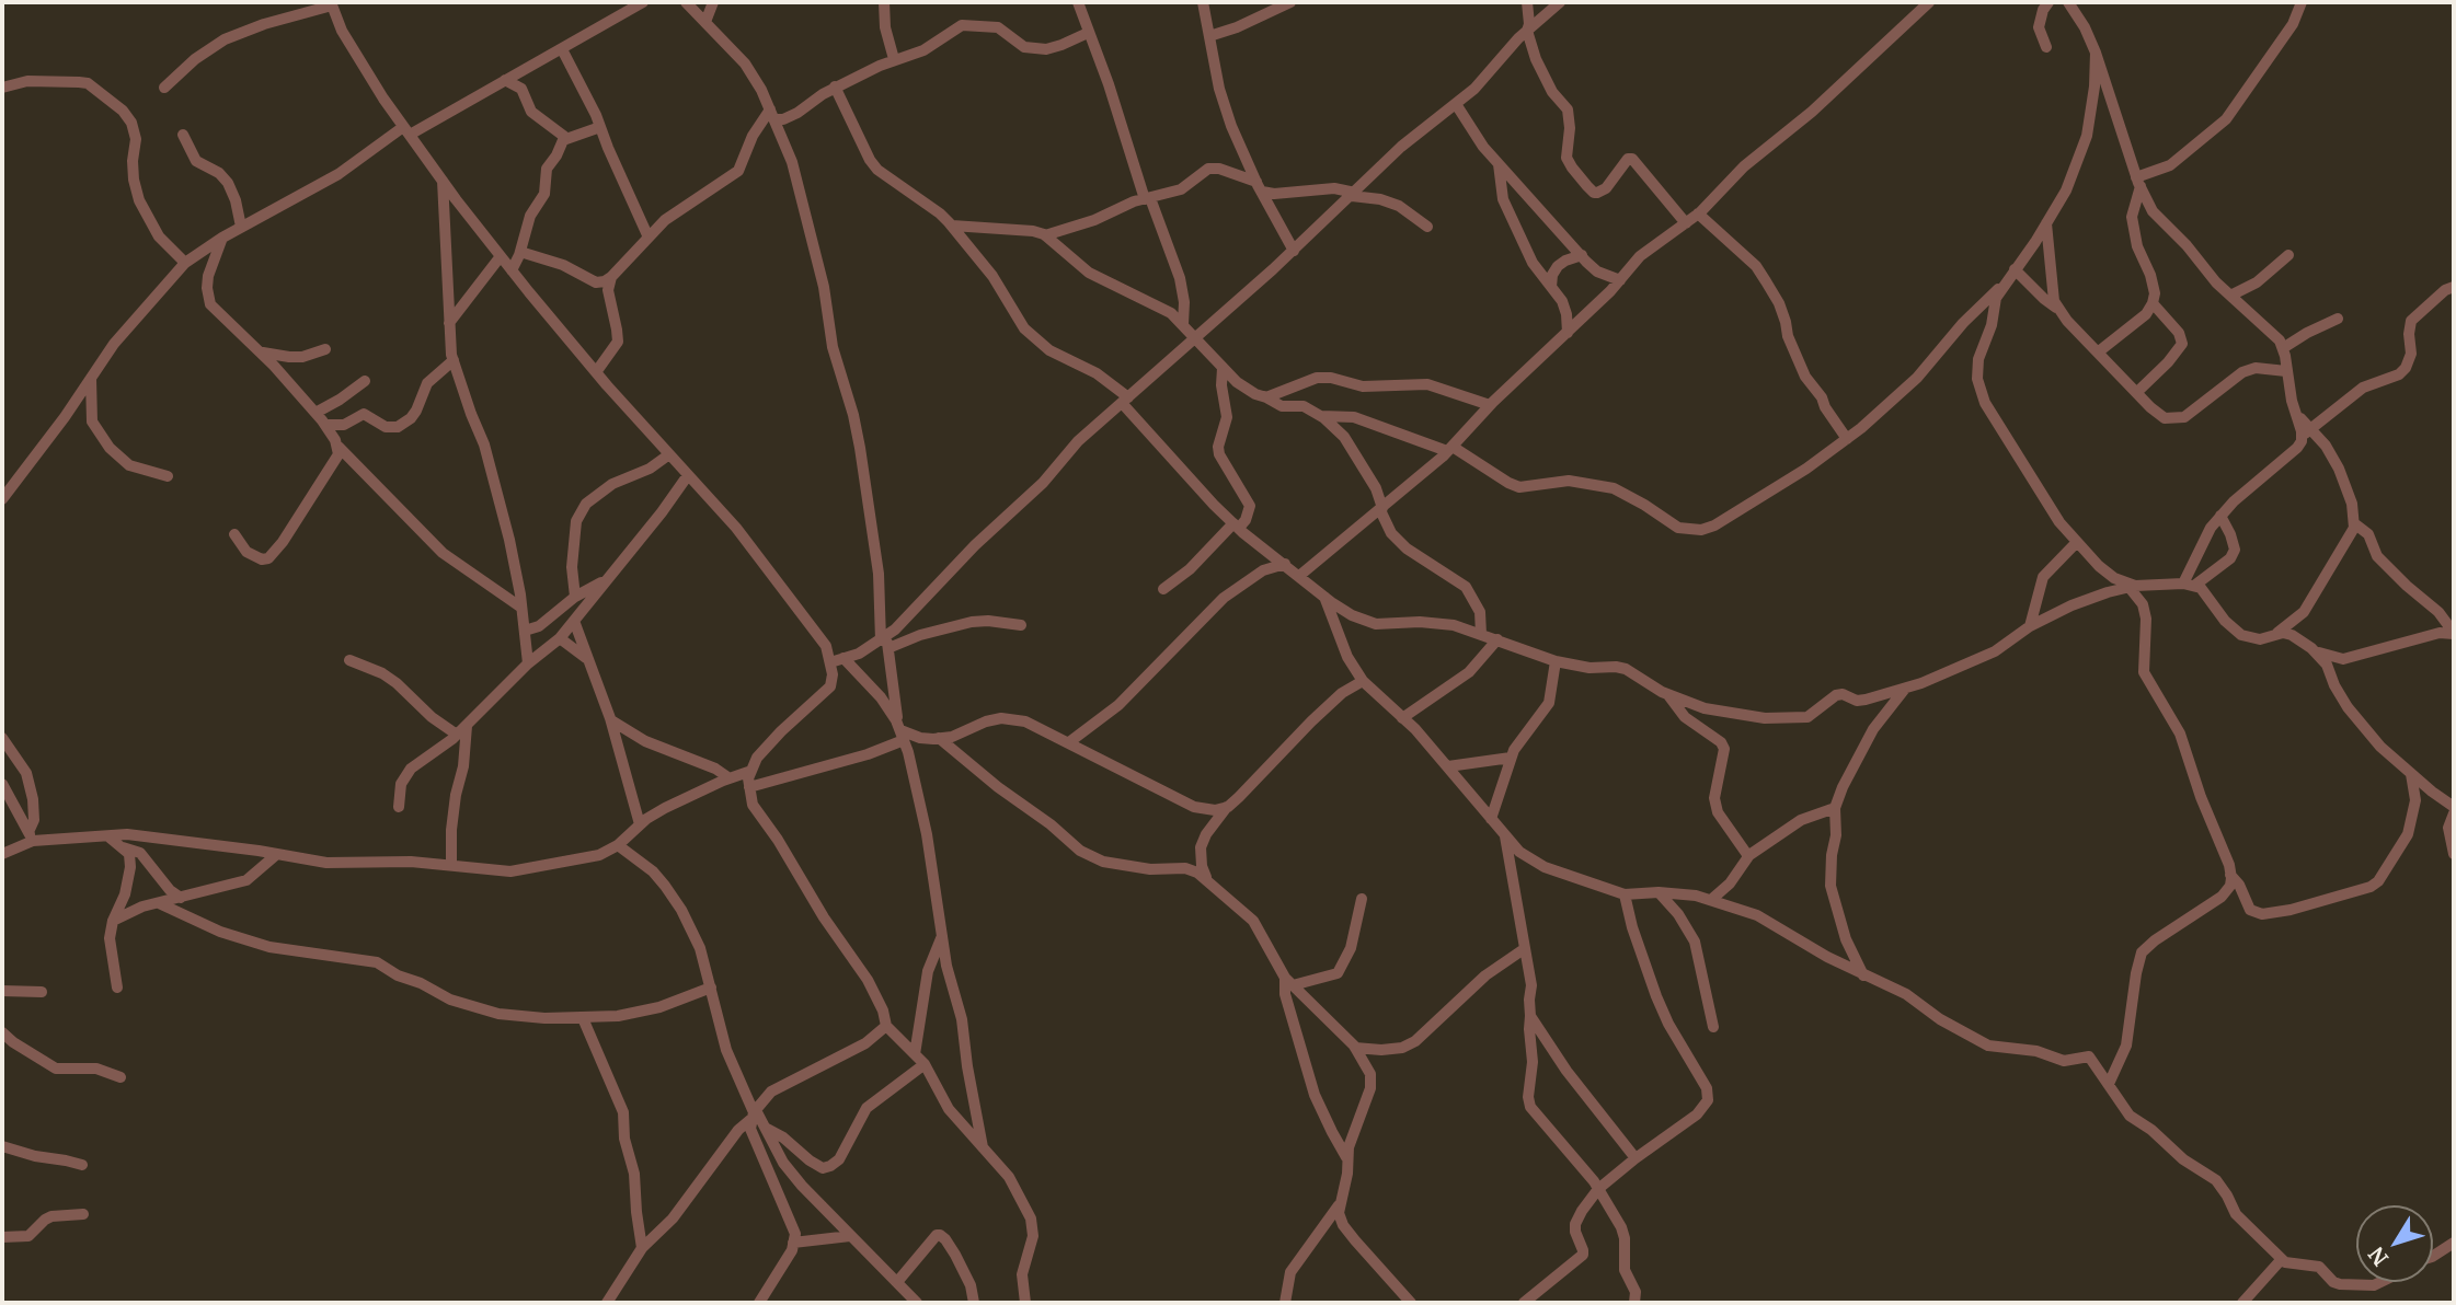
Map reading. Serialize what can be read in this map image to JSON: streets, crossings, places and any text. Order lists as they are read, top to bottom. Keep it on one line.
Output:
{"north":"bottom left"}
